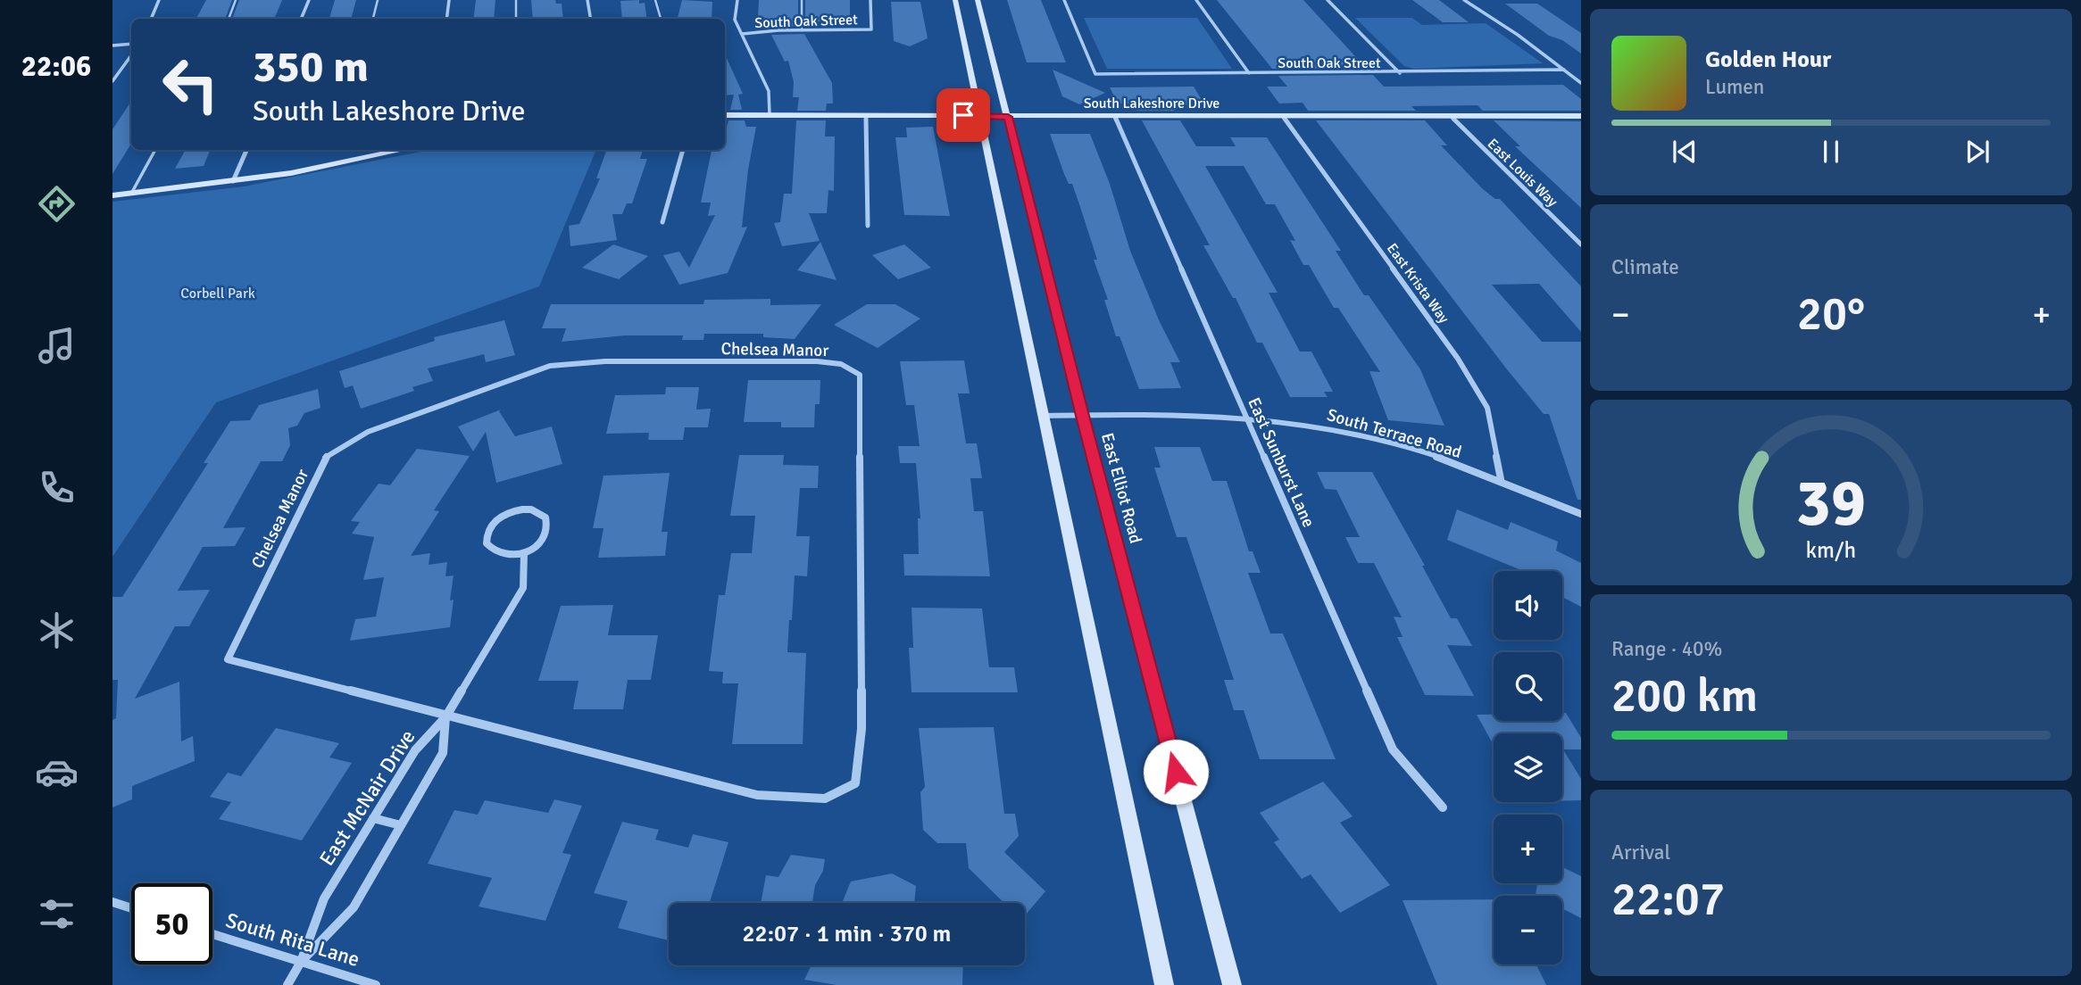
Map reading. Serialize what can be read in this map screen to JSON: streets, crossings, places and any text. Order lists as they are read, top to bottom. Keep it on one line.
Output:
{"streets":{"main road":["South Lakeshore Drive","East Elliot Road"],"street":["South Oak Street","East Louis Way","East Krista Way","Chelsea Manor","South Terrace Road","East Sunburst Lane","East McNair Drive","South Rita Lane"]},"crossings":[["South Lakeshore Drive","East Louis Way"],["South Lakeshore Drive","East Krista Way"],["South Lakeshore Drive","East Sunburst Lane"],["South Lakeshore Drive","East Elliot Road"],["East Krista Way","South Terrace Road"],["Chelsea Manor","East McNair Drive"],["South Terrace Road","East Sunburst Lane"],["South Terrace Road","East Elliot Road"],["East McNair Drive","South Rita Lane"]],"parks":["Corbell Park"],"page":{"tabs":"22:06","turn":["350 m","South Lakeshore Drive"],"song":["Golden Hour","Lumen"],"tile":["Climate",["Range · 40%","200 km"],["Arrival","22:07"]],"heat":["−","20°","+"],"map_buttons":["+","−"],"limit":"50","trip":"22:07 · 1 min · 370 m","gauge":["39","km/h"]}}
